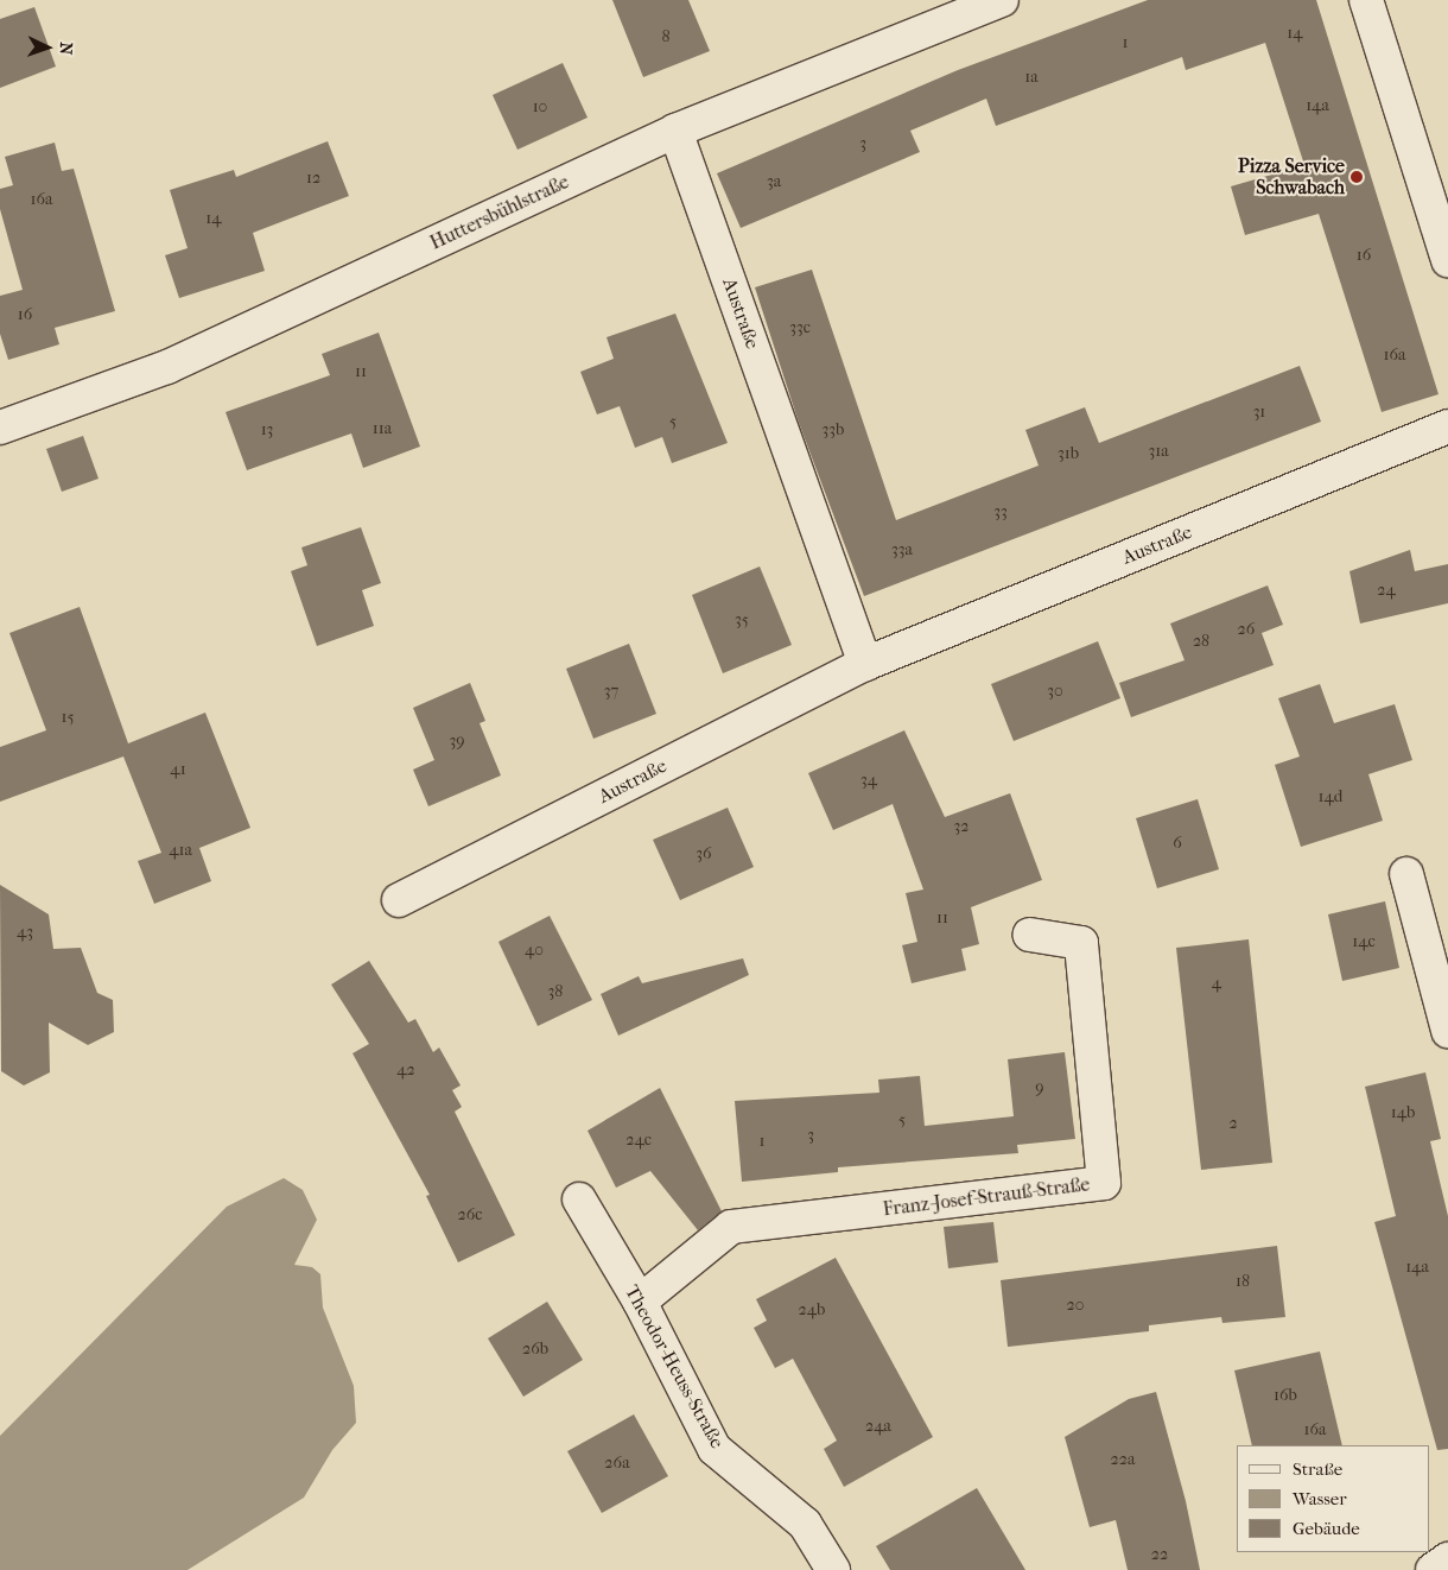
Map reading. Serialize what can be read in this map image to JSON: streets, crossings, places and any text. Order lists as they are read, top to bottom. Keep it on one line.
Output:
{"streets":{"street":["Huttersbühlstraße","Austraße","Franz-Josef-Strauß-Straße","Theodor-Heuss-Straße"]},"crossings":[["Huttersbühlstraße","Austraße"],["Franz-Josef-Strauß-Straße","Theodor-Heuss-Straße"]],"places":["Pizza Service Schwabach"],"house_numbers":["14","8","1","1a","14a","10","3","12","3a","16a","14","16","16","33c","16a","11","31","5","11a","13","33b","31a","31b","33","33a","24","35","26","28","37","30","15","39","41","34","14d","32","6","41a","36","11","43","14c","40","4","38","42","9","14b","5","2","3","24c","1","26c","14a","18","20","24b","26b","16b","24a","16a","22a","26a","22"],"legend":["Straße","Wasser","Gebäude"],"north":"right"}
